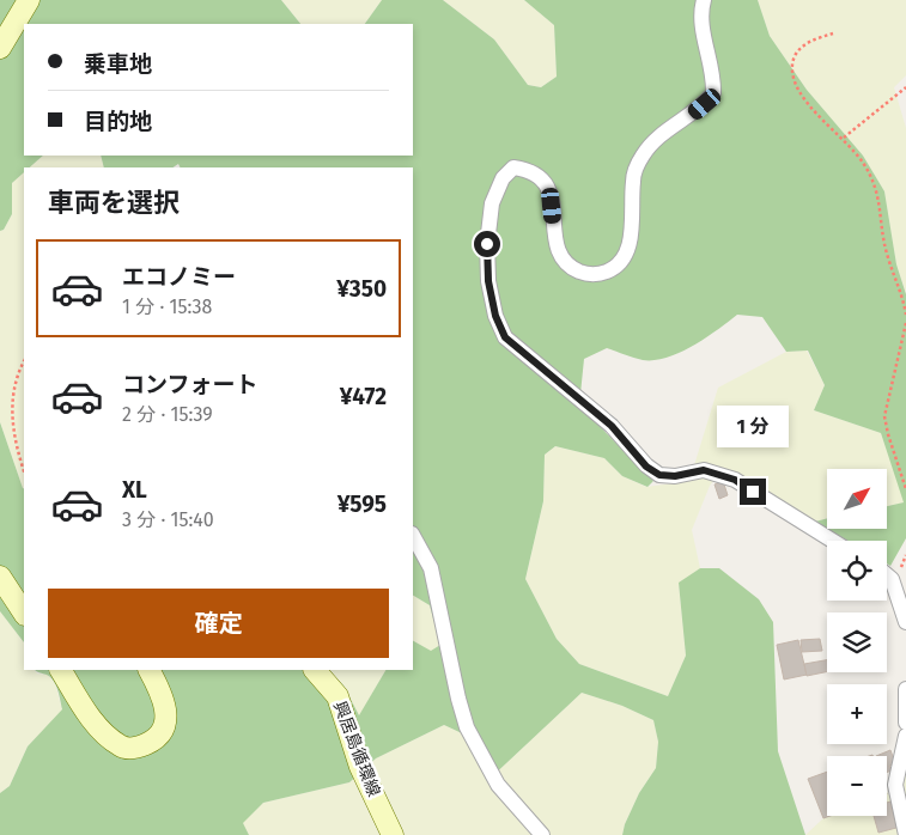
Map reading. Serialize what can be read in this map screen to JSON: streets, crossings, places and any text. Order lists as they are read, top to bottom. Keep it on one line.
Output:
{"streets":{"main road":["興居島循環線"]},"north":"top right","page":{"banner":["乗車地","目的地"],"heading":"車両を選択","list":[{"name":"エコノミー","note":"1 分 · 15:38","value":"¥350"},{"name":"コンフォート","note":"2 分 · 15:39","value":"¥472"},{"name":"XL","note":"3 分 · 15:40","value":"¥595"}],"bubble":"1 分","map_buttons":["+","−"],"buttons":"確定"}}
